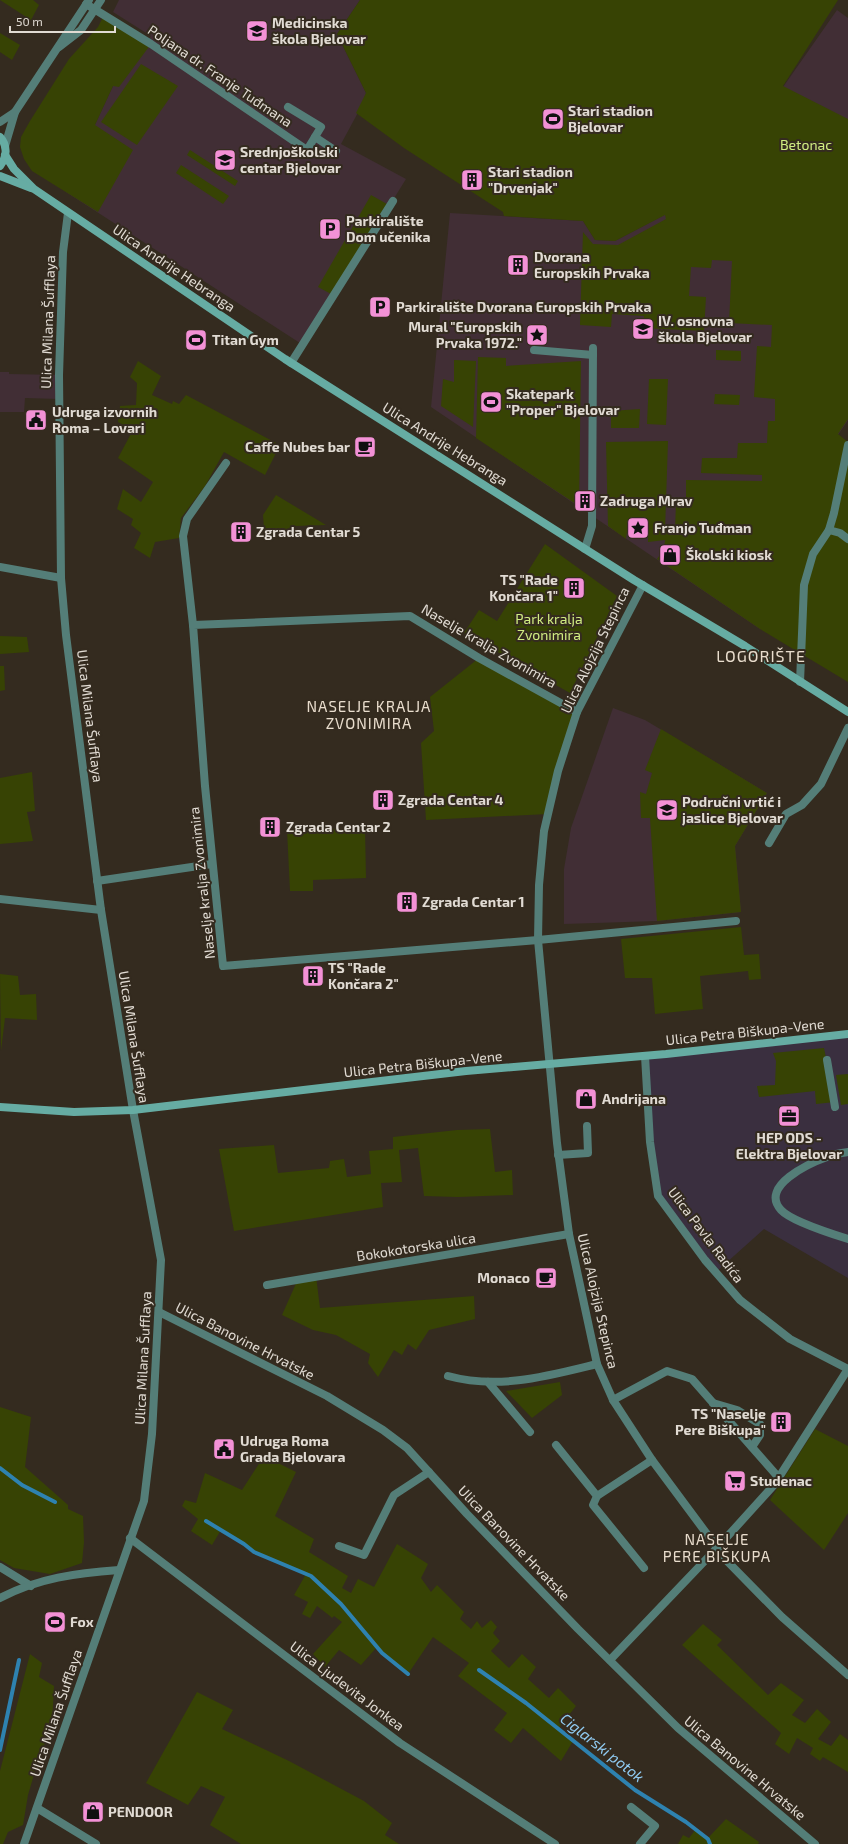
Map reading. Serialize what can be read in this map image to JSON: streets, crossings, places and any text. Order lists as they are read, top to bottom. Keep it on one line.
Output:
{"streets":{"main road":["Ulica Andrije Hebranga","Ulica Petra Biškupa-Vene"],"street":["Poljana dr. Franje Tuđmana","Ulica Milana Šufflaya","Naselje kralja Zvonimira","Ulica Alojzija Stepinca","Ulica Pavla Radića","Bokokotorska ulica","Ulica Banovine Hrvatske","Ulica Ljudevita Jonkea"]},"crossings":[["Ulica Andrije Hebranga","Ulica Milana Šufflaya"],["Ulica Andrije Hebranga","Ulica Alojzija Stepinca"],["Ulica Milana Šufflaya","Ulica Petra Biškupa-Vene"],["Ulica Milana Šufflaya","Ulica Banovine Hrvatske"],["Ulica Milana Šufflaya","Ulica Ljudevita Jonkea"],["Naselje kralja Zvonimira","Ulica Alojzija Stepinca"],["Ulica Alojzija Stepinca","Ulica Petra Biškupa-Vene"],["Ulica Alojzija Stepinca","Bokokotorska ulica"],["Ulica Petra Biškupa-Vene","Ulica Pavla Radića"]],"districts":["LOGORIŠTE","NASELJE KRALJA ZVONIMIRA","NASELJE PERE BIŠKUPA"],"water":["Ciglarski potok"],"parks":["Betonac","Park kralja Zvonimira"],"places":{"school or university":["Medicinska škola Bjelovar","Srednjoškolski centar Bjelovar","IV. osnovna škola Bjelovar","Područni vrtić i jaslice Bjelovar"],"sports":["Stari stadion Bjelovar","Titan Gym","Skatepark \"Proper\" Bjelovar","Fox"],"building":["Stari stadion \"Drvenjak\"","Dvorana Europskih Prvaka","Zadruga Mrav","Zgrada Centar 5","TS \"Rade Končara 1\"","Zgrada Centar 4","Zgrada Centar 2","Zgrada Centar 1","TS \"Rade Končara 2\"","TS \"Naselje Pere Biškupa\""],"parking":["Parkiralište Dom učenika","Parkiralište Dvorana Europskih Prvaka"],"place":["Mural \"Europskih Prvaka 1972.\"","Franjo Tuđman"],"public building":["Udruga izvornih Roma – Lovari","Udruga Roma Grada Bjelovara"],"cafe":["Caffe Nubes bar","Monaco"],"shop":["Školski kiosk","Andrijana","PENDOOR"],"office":["HEP ODS - Elektra Bjelovar"],"supermarket":["Studenac"]},"scale_bar":"50 m"}
